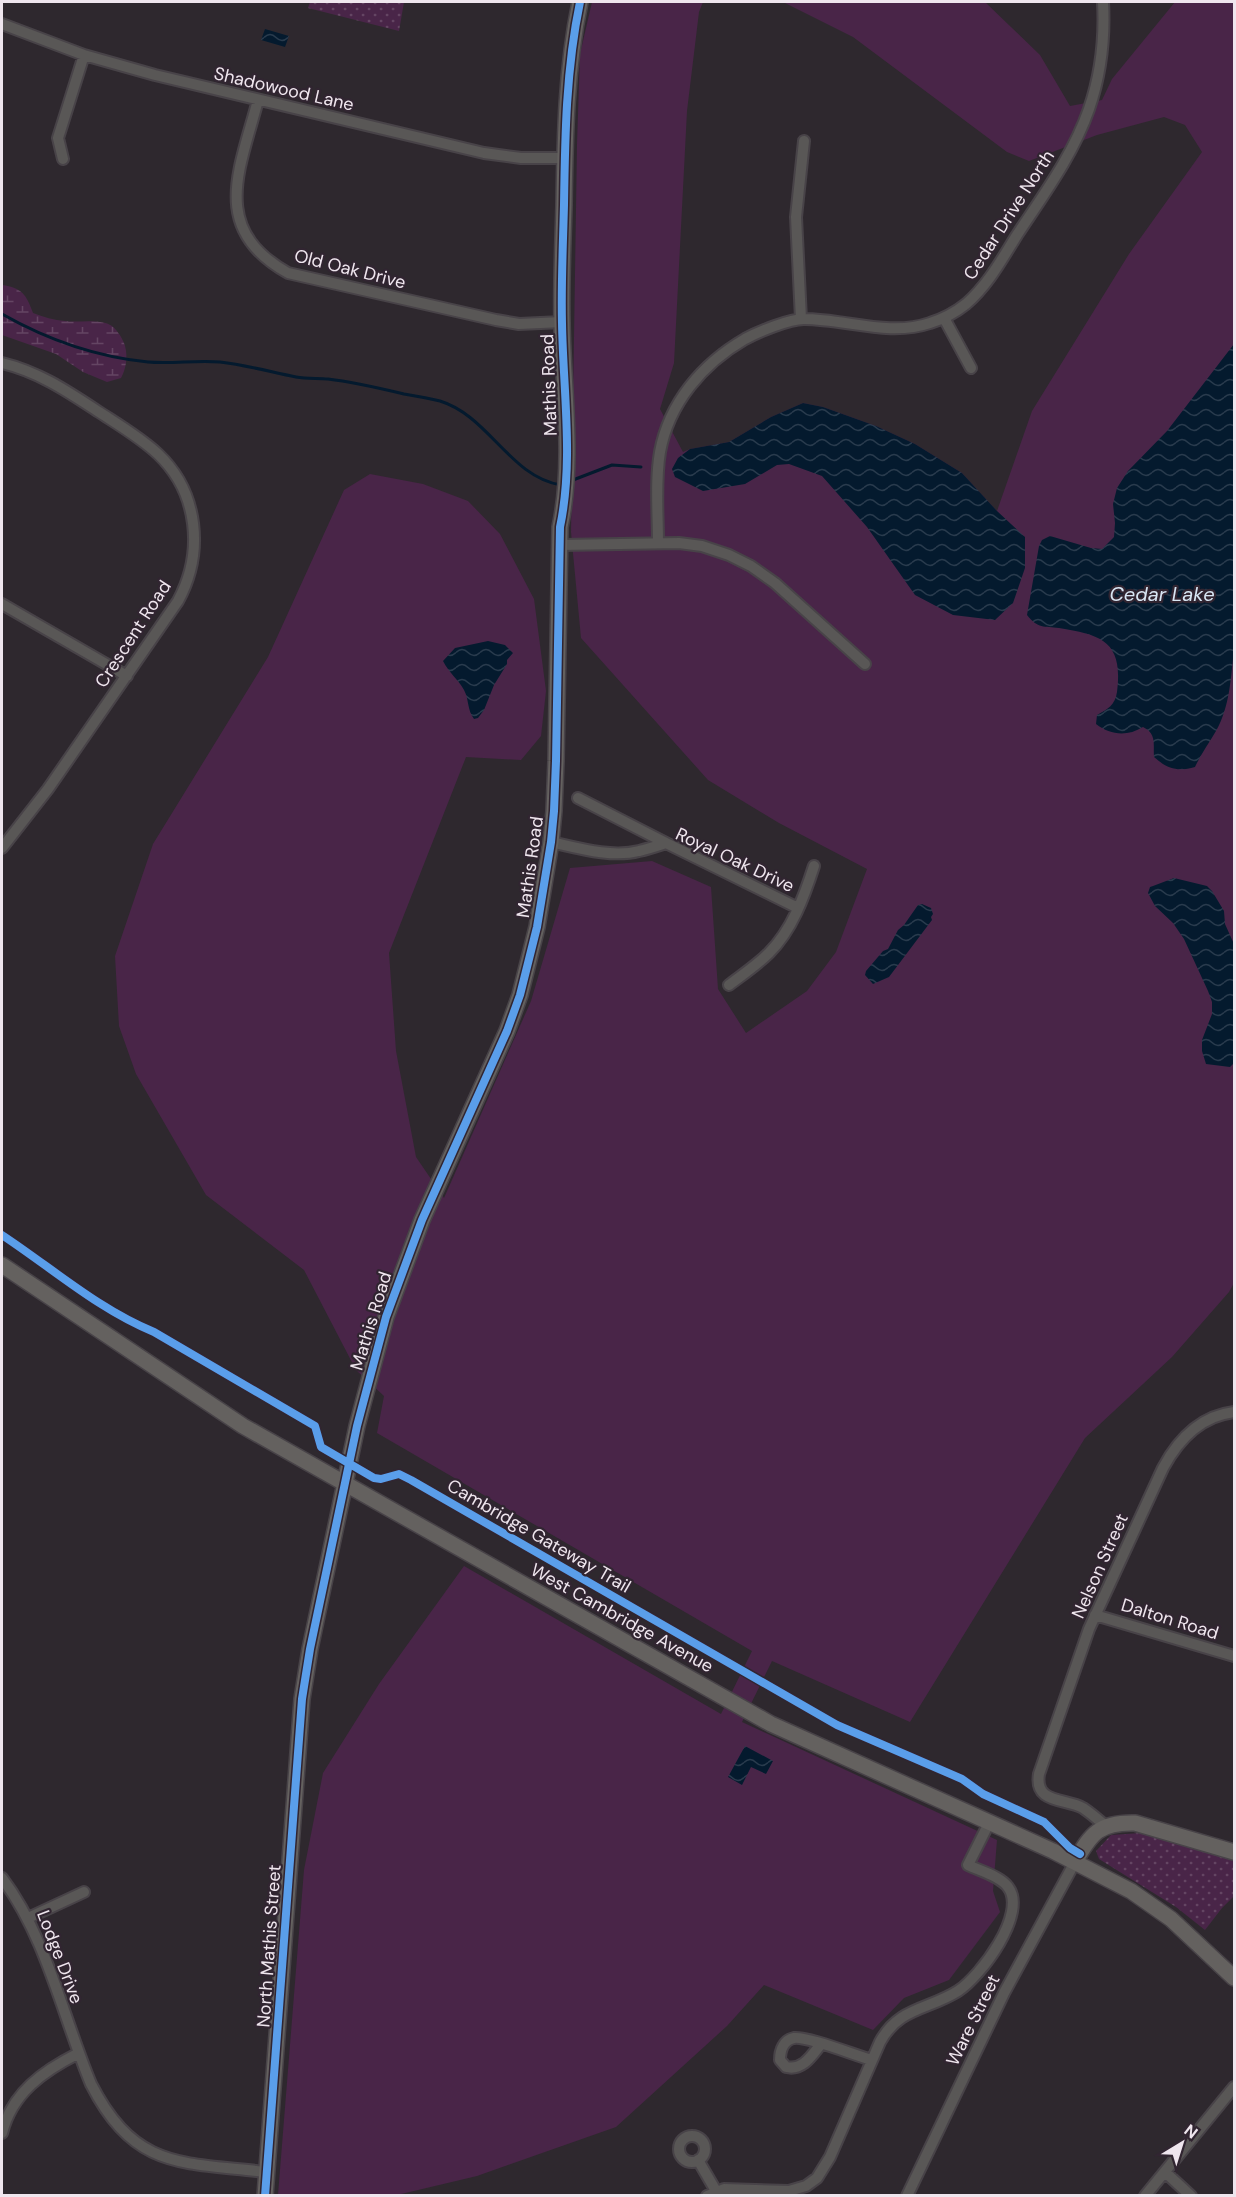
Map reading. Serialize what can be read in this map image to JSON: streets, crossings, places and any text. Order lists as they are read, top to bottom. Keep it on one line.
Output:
{"streets":{"street":["Shadowood Lane","Cedar Drive North","Old Oak Drive","Mathis Road","Crescent Road","Royal Oak Drive","Nelson Street","West Cambridge Avenue","Dalton Road","North Mathis Street","Lodge Drive","Ware Street"],"cycle path":["Cambridge Gateway Trail"]},"crossings":[["Shadowood Lane","Old Oak Drive"],["Shadowood Lane","Mathis Road"],["Old Oak Drive","Mathis Road"],["Mathis Road","Royal Oak Drive"],["Mathis Road","West Cambridge Avenue"],["Mathis Road","North Mathis Street"],["Nelson Street","Dalton Road"],["West Cambridge Avenue","Ware Street"],["North Mathis Street","Lodge Drive"]],"water":["Cedar Lake"],"north":"top right"}
